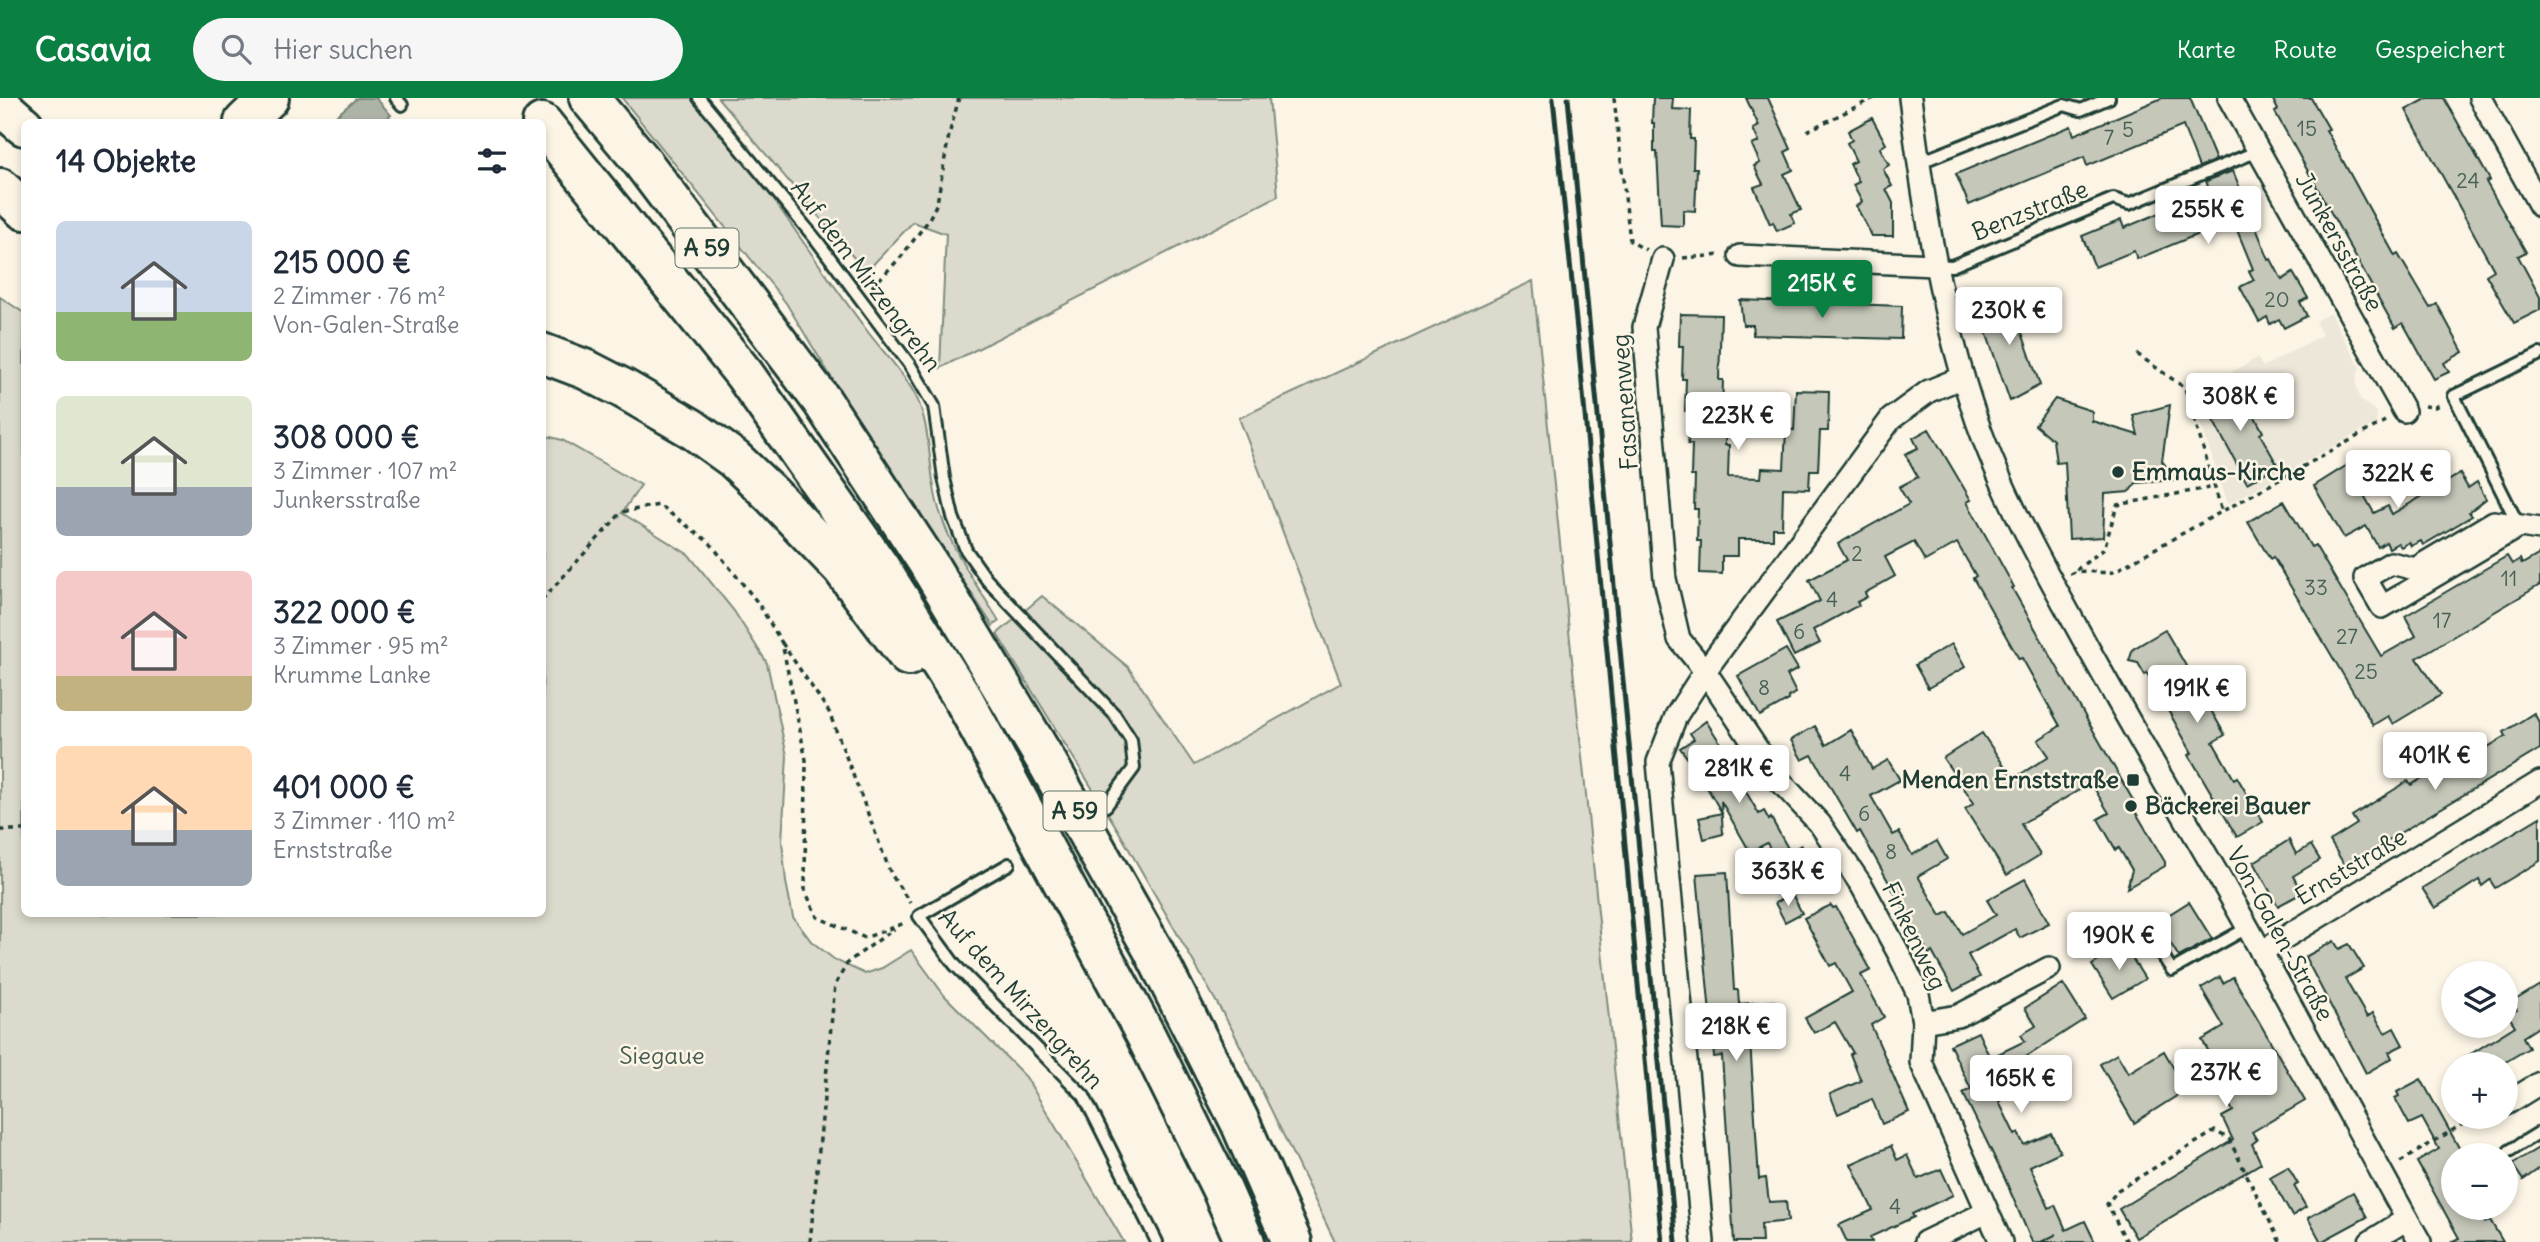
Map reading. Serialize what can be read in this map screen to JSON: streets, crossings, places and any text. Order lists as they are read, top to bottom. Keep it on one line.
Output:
{"streets":{"highway":["A 59"],"street":["Junkersstraße","Fasanenweg","Ernststraße","Von-Galen-Straße","Finkenweg"],"lane":["Benzstraße","Auf dem Mirzengrehn"]},"crossings":[["Benzstraße","Junkersstraße"],["Benzstraße","Von-Galen-Straße"],["Fasanenweg","Finkenweg"],["Ernststraße","Von-Galen-Straße"]],"parks":["Siegaue"],"places":{"other":["Emmaus-Kirche","Bäckerei Bauer"],"transit":["Menden Ernststraße"]},"house_numbers":["15","5","7","24","20","2","11","33","4","17","6","27","25","8","4","6","8","4"],"page":{"header":"Casavia","search":"Hier suchen","nav":["Karte","Route","Gespeichert"],"heading":"14 Objekte","price":["255K €","215K €","230K €","308K €","223K €","322K €","191K €","401K €","281K €","363K €","190K €","218K €","237K €","165K €"],"list":[{"name":"215 000 €","note":"2 Zimmer · 76 m² · Von-Galen-Straße"},{"name":"308 000 €","note":"3 Zimmer · 107 m² · Junkersstraße"},{"name":"322 000 €","note":"3 Zimmer · 95 m² · Krumme Lanke"},{"name":"401 000 €","note":"3 Zimmer · 110 m² · Ernststraße"}],"map_buttons":["+","−"]}}
